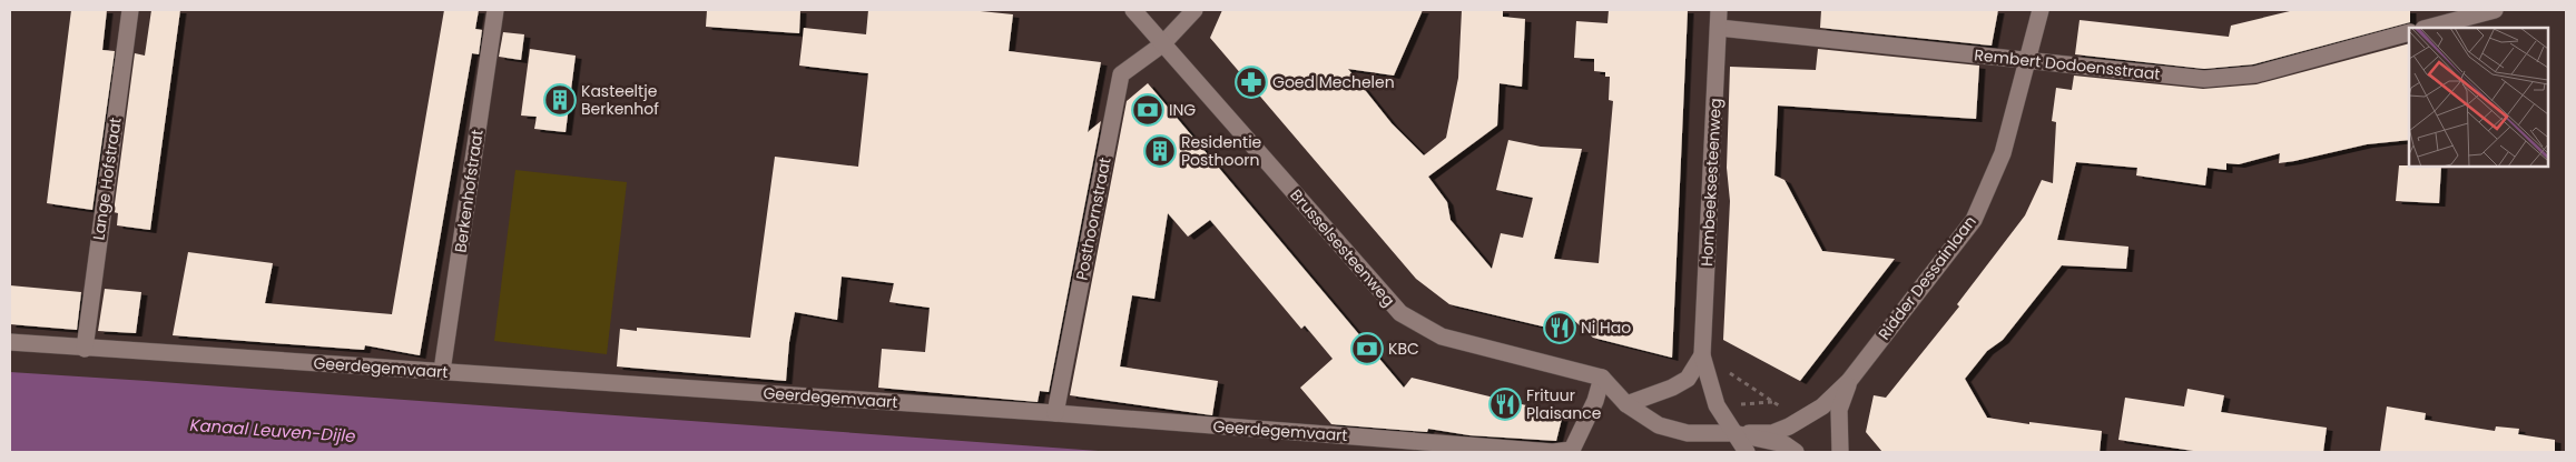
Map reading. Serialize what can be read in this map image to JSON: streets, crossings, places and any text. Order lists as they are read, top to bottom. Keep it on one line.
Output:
{"streets":{"street":["Rembert Dodoensstraat","Lange Hofstraat","Hombeeksesteenweg","Berkenhofstraat","Posthoornstraat","Brusselsesteenweg","Ridder Dessainlaan","Geerdegemvaart"]},"crossings":[["Rembert Dodoensstraat","Hombeeksesteenweg"],["Rembert Dodoensstraat","Ridder Dessainlaan"],["Lange Hofstraat","Geerdegemvaart"],["Hombeeksesteenweg","Ridder Dessainlaan"],["Berkenhofstraat","Geerdegemvaart"],["Posthoornstraat","Brusselsesteenweg"],["Posthoornstraat","Geerdegemvaart"],["Brusselsesteenweg","Geerdegemvaart"]],"water":["Kanaal Leuven-Dijle"],"places":{"pharmacy":["Goed Mechelen"],"building":["Kasteeltje Berkenhof","Residentie Posthoorn"],"bank":["ING","KBC"],"restaurant":["Ni Hao","Frituur Plaisance"]}}
